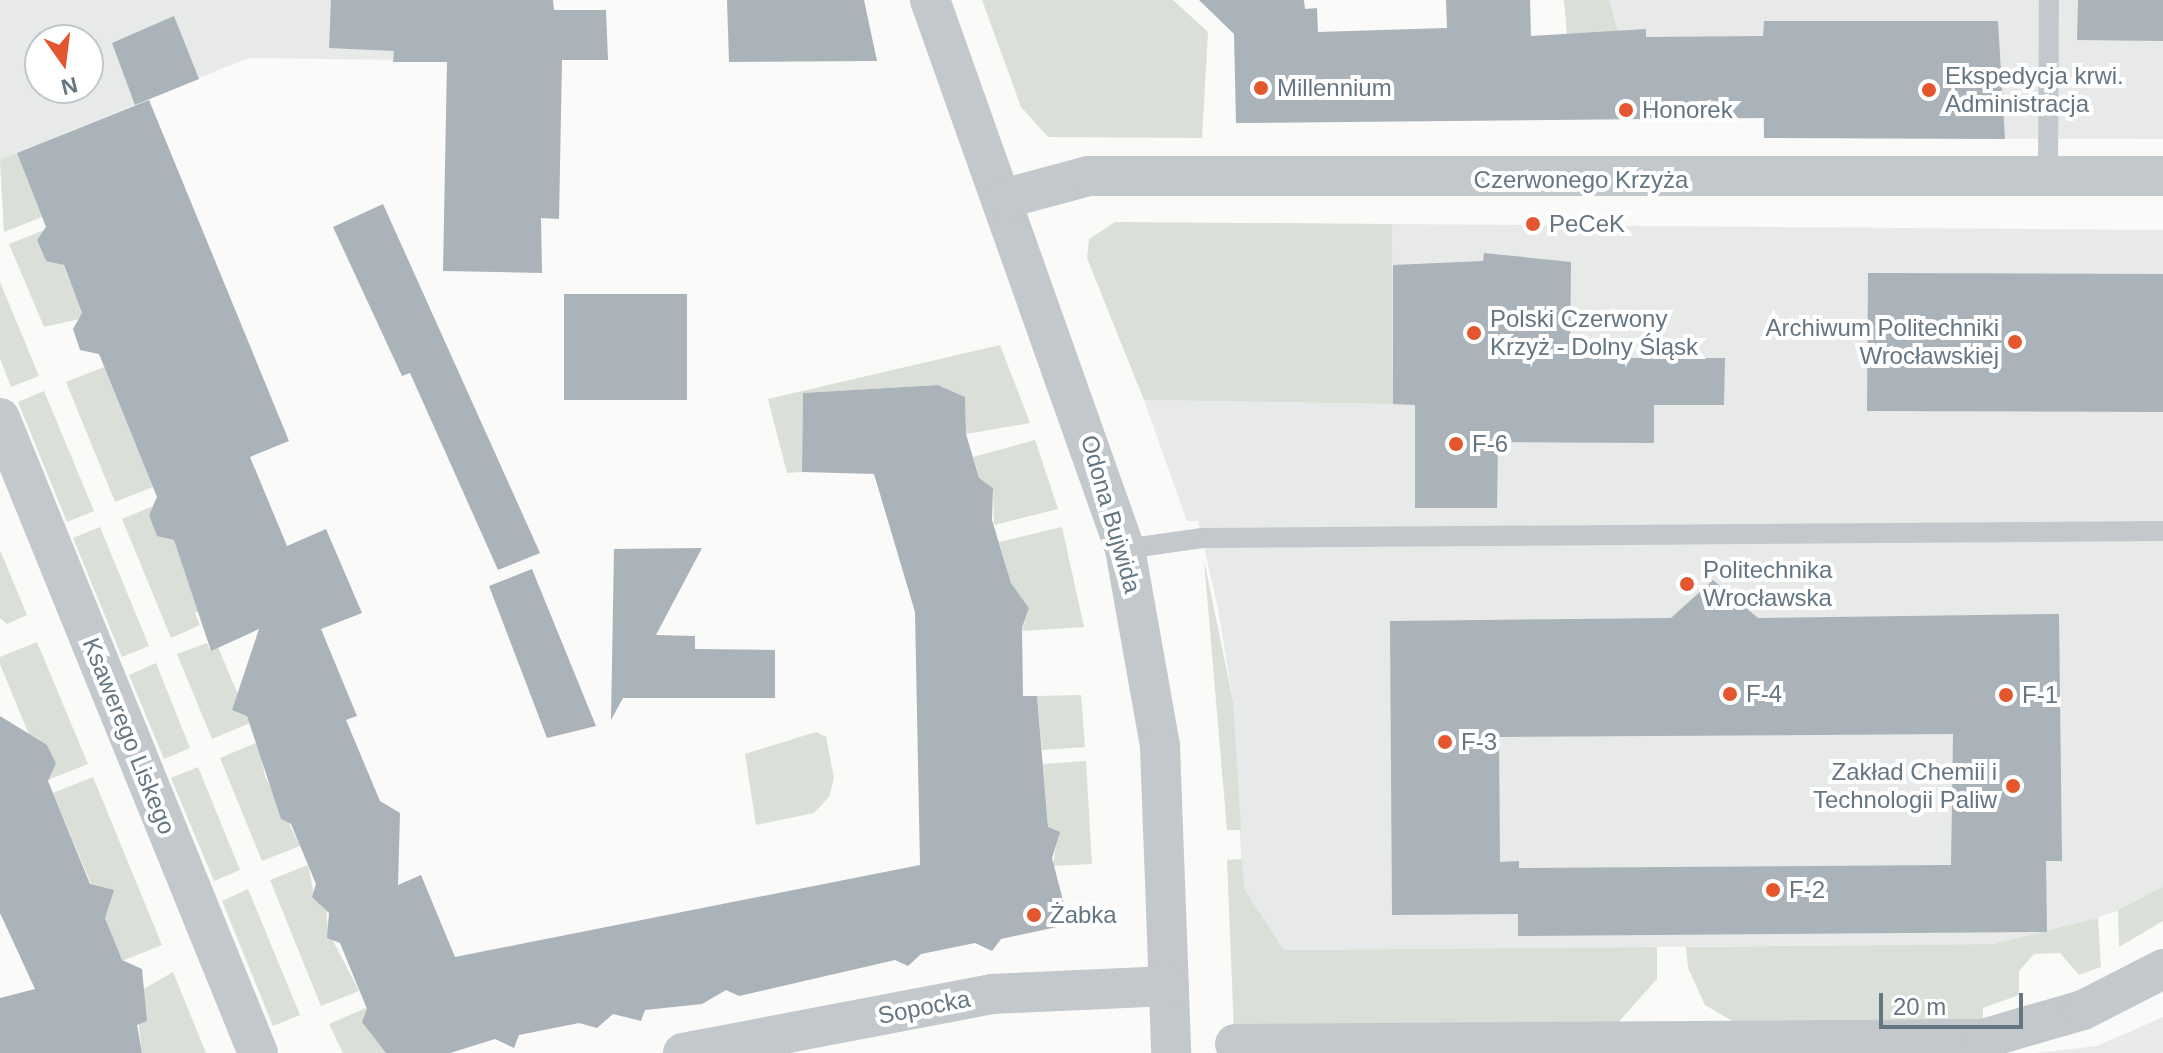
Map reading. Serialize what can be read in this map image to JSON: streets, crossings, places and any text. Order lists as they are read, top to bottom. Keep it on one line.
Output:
{"streets":{"street":["Czerwonego Krzyża","Odona Bujwida","Ksawerego Liskego","Sopocka"]},"crossings":[["Czerwonego Krzyża","Odona Bujwida"],["Odona Bujwida","Sopocka"]],"places":["Millennium","Ekspedycja krwi. Administracja","Honorek","PeCeK","Polski Czerwony Krzyż - Dolny Śląsk","Archiwum Politechniki Wrocławskiej","F-6","Politechnika Wrocławska","F-4","F-1","F-3","Zakład Chemii i Technologii Paliw","F-2","Żabka"],"scale_bar":"20 m","north":"bottom"}
